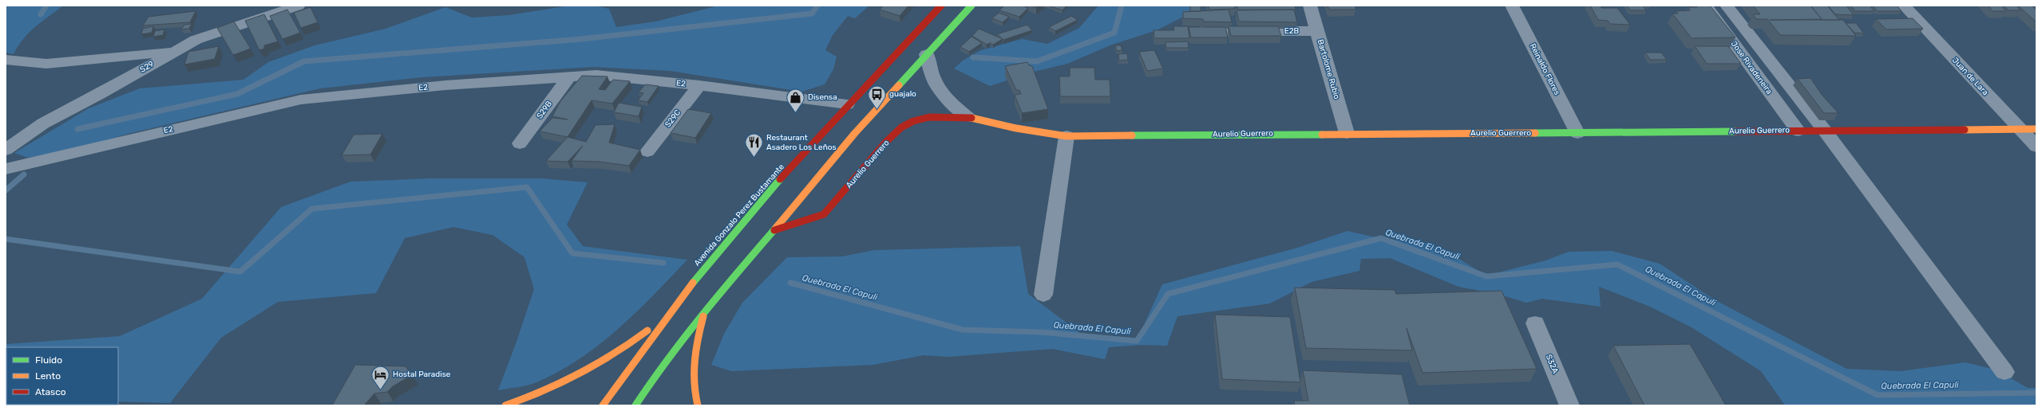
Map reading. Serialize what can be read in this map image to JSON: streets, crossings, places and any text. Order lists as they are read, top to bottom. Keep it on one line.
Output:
{"streets":{"main road":["Aurelio Guerrero","Avenida Gonzalo Perez Bustamante"],"street":["E2B","S29","Jose Rivadeneira","Bartolome Rubio","Reinaldo Flores","Juan de Lara","E2","S29B","S29C","S32A"]},"crossings":[["E2B","Bartolome Rubio"],["Jose Rivadeneira","Aurelio Guerrero"],["Bartolome Rubio","Aurelio Guerrero"],["Reinaldo Flores","Aurelio Guerrero"],["Juan de Lara","Aurelio Guerrero"],["E2","S29B"],["E2","S29C"],["E2","Avenida Gonzalo Perez Bustamante"]],"water":["Quebrada El Capuli"],"places":{"bus stop":["guajalo"],"shop":["Disensa"],"restaurant":["Restaurant Asadero Los Leños"],"hotel":["Hostal Paradise"]},"legend":["Fluido","Lento","Atasco"]}
